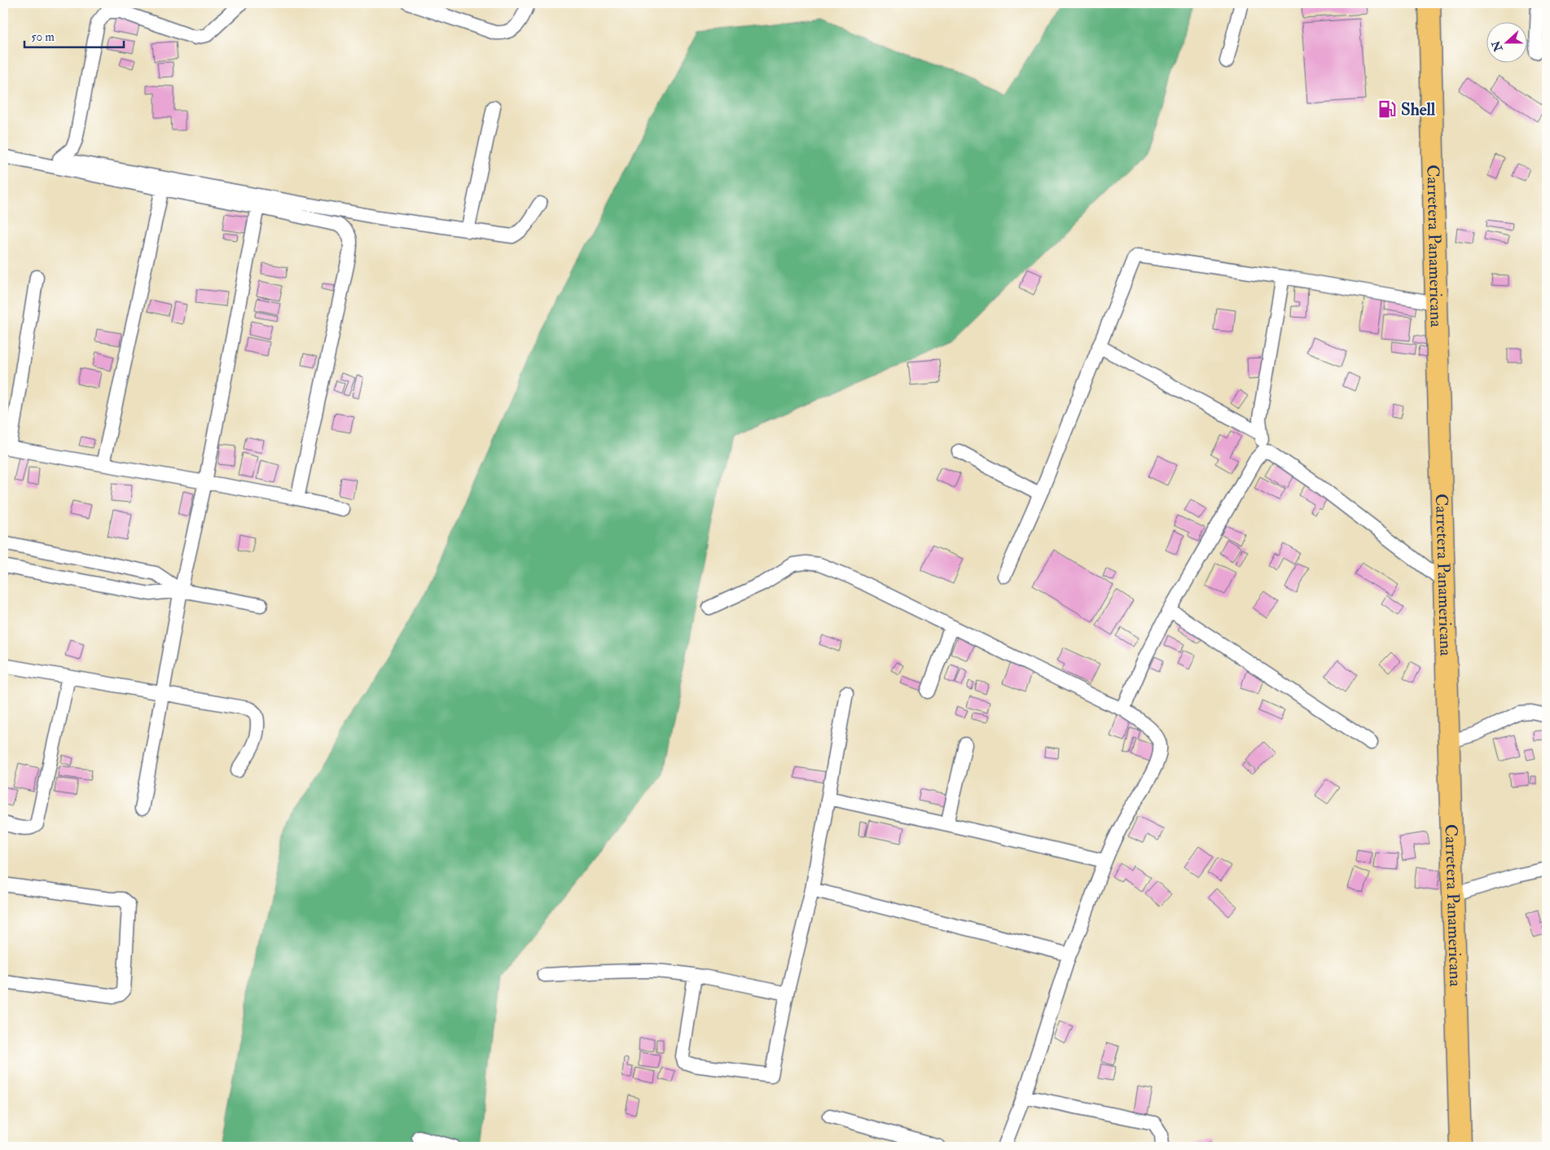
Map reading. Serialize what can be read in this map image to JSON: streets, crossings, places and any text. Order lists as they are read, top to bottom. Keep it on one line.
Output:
{"streets":{"highway":["Carretera Panamericana"]},"places":{"fuel station":["Shell"]},"scale_bar":"50 m","north":"left"}
